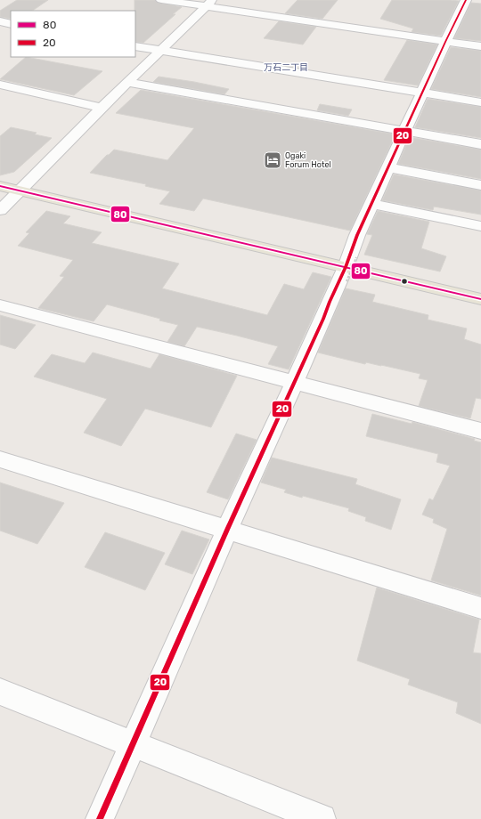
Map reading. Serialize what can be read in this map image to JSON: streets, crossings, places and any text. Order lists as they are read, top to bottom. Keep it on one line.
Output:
{"districts":["万石二丁目"],"places":{"hotel":["Ogaki Forum Hotel"]},"lines":["transit line 20","transit line 80"],"legend":["80","20"]}
